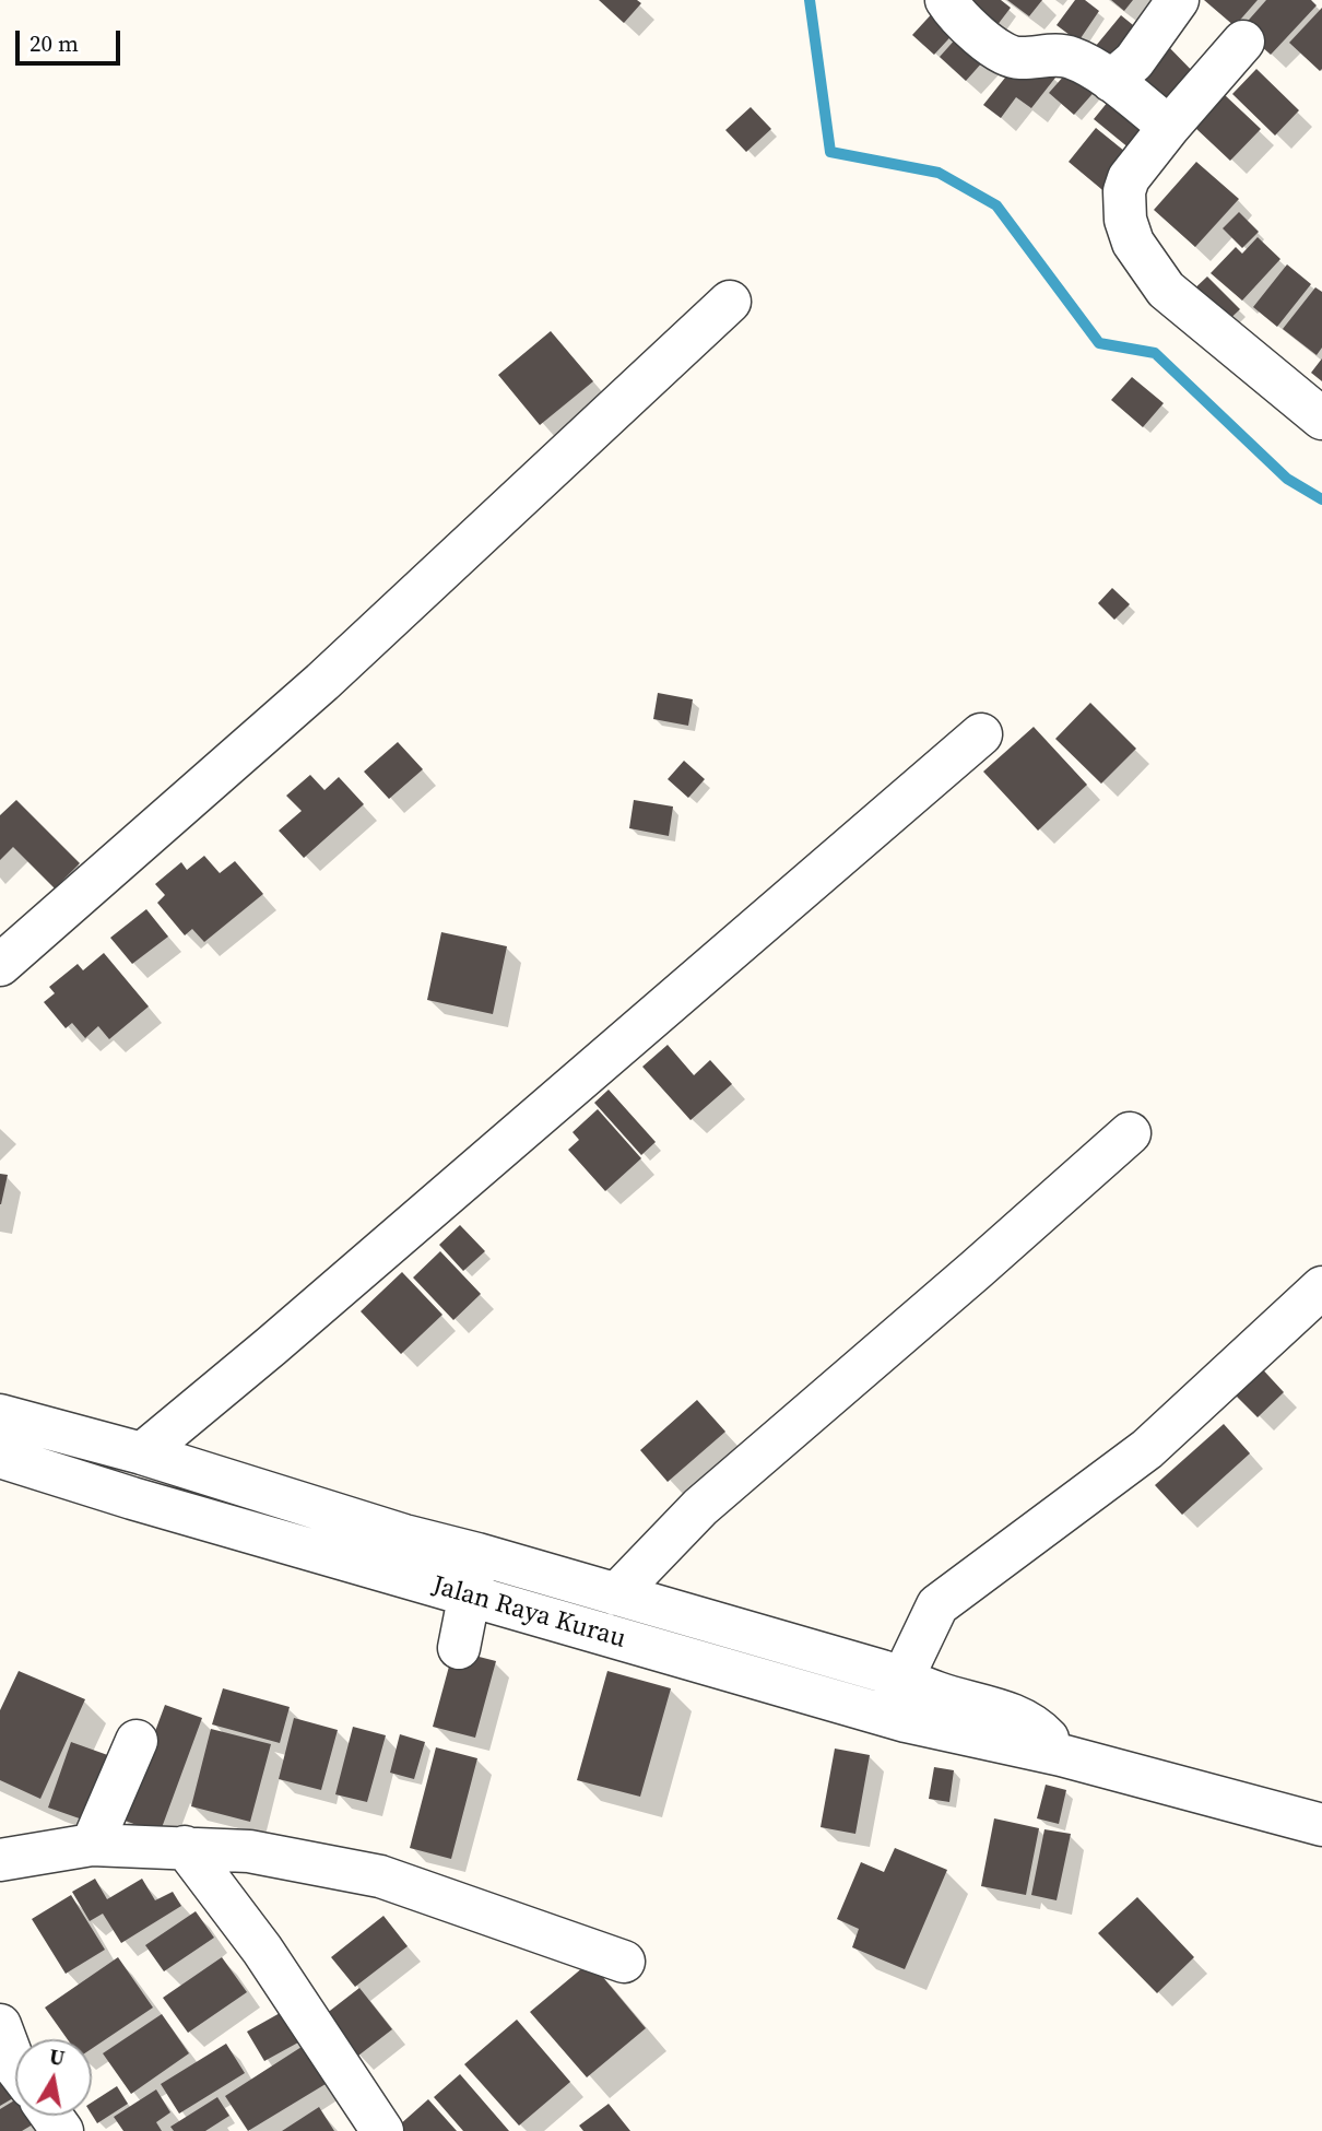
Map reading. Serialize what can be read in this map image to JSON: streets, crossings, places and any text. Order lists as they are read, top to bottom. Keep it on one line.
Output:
{"streets":{"street":["Jalan Raya Kurau"]},"scale_bar":"20 m","north":"top"}
